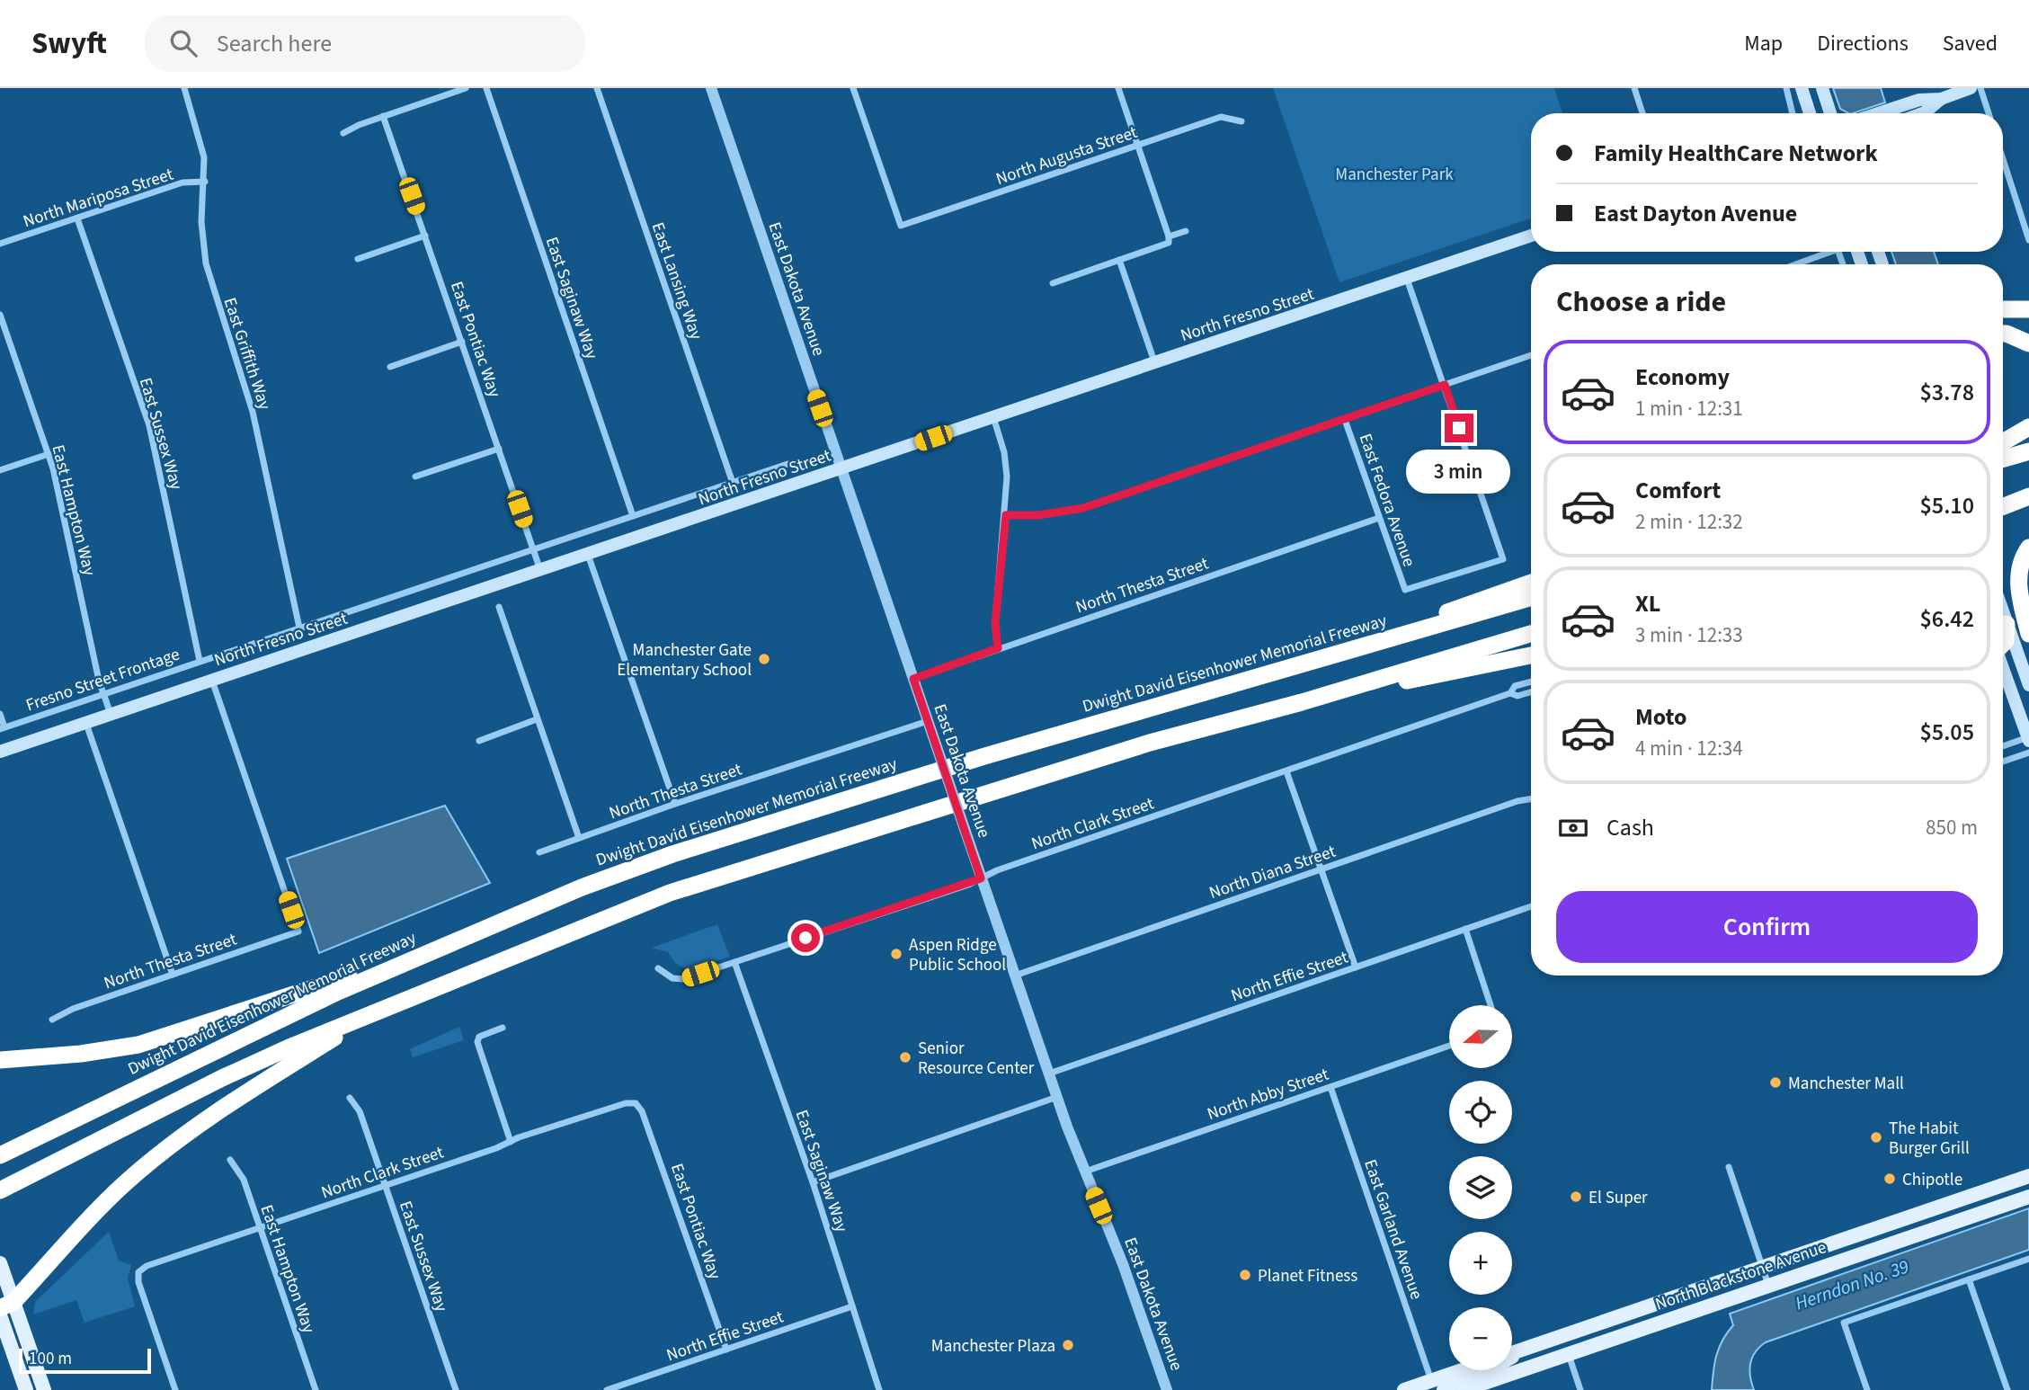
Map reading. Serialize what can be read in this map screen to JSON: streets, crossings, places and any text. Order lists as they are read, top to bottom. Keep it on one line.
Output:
{"streets":{"highway":["Dwight David Eisenhower Memorial Freeway"],"main road":["North Fresno Street","North Blackstone Avenue"],"street":["North Augusta Street","North Mariposa Street","East Lansing Way","East Dakota Avenue","East Saginaw Way","East Pontiac Way","East Griffith Way","East Sussex Way","East Fedora Avenue","East Hampton Way","North Thesta Street","Fresno Street Frontage","North Clark Street","North Diana Street","North Effie Street","North Abby Street","East Garland Avenue"]},"crossings":[["North Mariposa Street","East Griffith Way"],["North Mariposa Street","East Sussex Way"],["East Lansing Way","Fresno Street Frontage"],["East Dakota Avenue","North Fresno Street"],["East Dakota Avenue","North Thesta Street"],["East Dakota Avenue","North Clark Street"],["East Dakota Avenue","North Diana Street"],["East Dakota Avenue","North Effie Street"],["East Dakota Avenue","North Abby Street"],["East Saginaw Way","Fresno Street Frontage"],["East Saginaw Way","North Clark Street"],["East Saginaw Way","North Effie Street"],["North Fresno Street","East Pontiac Way"],["North Fresno Street","East Hampton Way"],["North Fresno Street","North Thesta Street"],["East Pontiac Way","Fresno Street Frontage"],["East Pontiac Way","North Clark Street"],["East Pontiac Way","North Effie Street"],["East Griffith Way","Fresno Street Frontage"],["East Sussex Way","Fresno Street Frontage"],["East Sussex Way","North Clark Street"],["East Fedora Avenue","North Thesta Street"],["East Hampton Way","Fresno Street Frontage"],["East Hampton Way","North Clark Street"],["North Abby Street","East Garland Avenue"]],"water":["Herndon No. 39"],"parks":["Manchester Park"],"places":["Manchester Gate Elementary School","Aspen Ridge Public School","Senior Resource Center","Manchester Mall","The Habit Burger Grill","Chipotle","El Super","Planet Fitness","Manchester Plaza"],"scale_bar":"100 m","north":"left","page":{"header":"Swyft","search":"Search here","nav":["Map","Directions","Saved"],"banner":["Family HealthCare Network","East Dayton Avenue"],"heading":"Choose a ride","list":[{"name":"Economy","note":"1 min · 12:31","value":"$3.78"},{"name":"Comfort","note":"2 min · 12:32","value":"$5.10"},{"name":"XL","note":"3 min · 12:33","value":"$6.42"},{"name":"Moto","note":"4 min · 12:34","value":"$5.05"}],"bubble":"3 min","pay":["Cash","850 m"],"buttons":"Confirm","map_buttons":["+","−"],"scale":"100 m"}}
